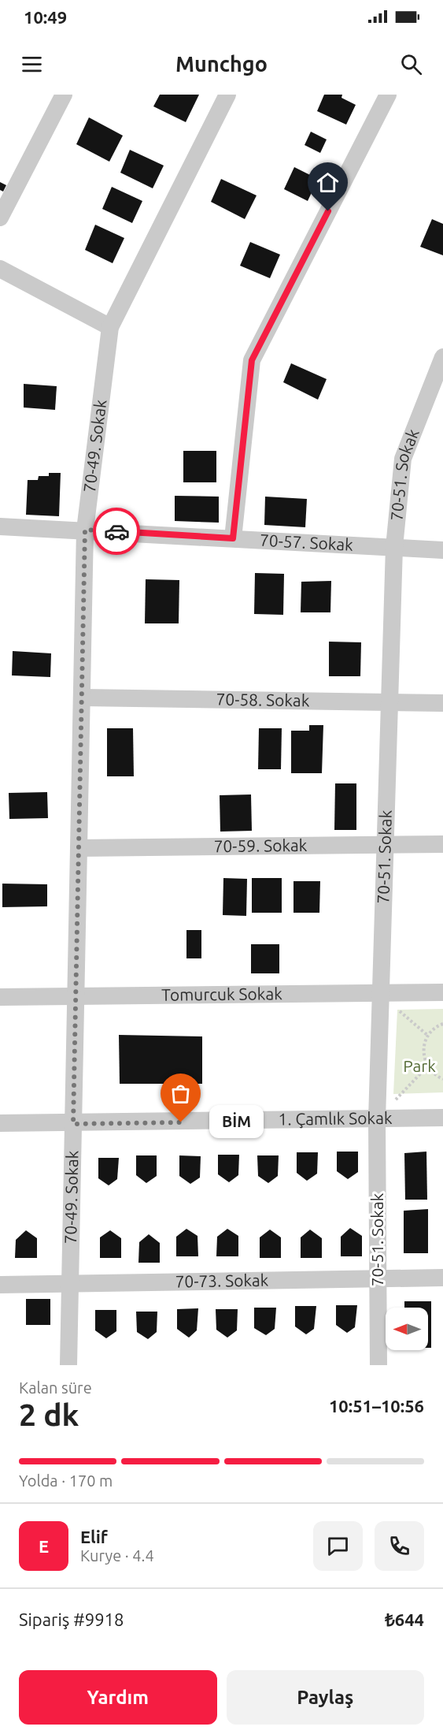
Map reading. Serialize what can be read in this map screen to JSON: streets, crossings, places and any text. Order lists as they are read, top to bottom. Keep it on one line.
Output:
{"streets":{"street":["70-49. Sokak","70-51. Sokak","70-57. Sokak","70-58. Sokak","70-59. Sokak","Tomurcuk Sokak","1. Çamlık Sokak","70-73. Sokak"]},"crossings":[["70-49. Sokak","70-57. Sokak"],["70-49. Sokak","70-58. Sokak"],["70-49. Sokak","70-59. Sokak"],["70-49. Sokak","Tomurcuk Sokak"],["70-49. Sokak","1. Çamlık Sokak"],["70-49. Sokak","70-73. Sokak"],["70-51. Sokak","70-57. Sokak"],["70-51. Sokak","70-58. Sokak"],["70-51. Sokak","70-59. Sokak"],["70-51. Sokak","Tomurcuk Sokak"],["70-51. Sokak","1. Çamlık Sokak"],["70-51. Sokak","70-73. Sokak"]],"parks":["Park"],"places":["BİM"],"north":"left","page":{"status":"10:49","header":"Munchgo","bubble":"BİM","heading":["2 dk","Kalan süre","10:51–10:56"],"panel":["Elif","Kurye · 4.4","Sipariş #9918","₺644"],"bar":"Yolda · 170 m","round":"E","buttons":["Yardım","Paylaş"]}}
